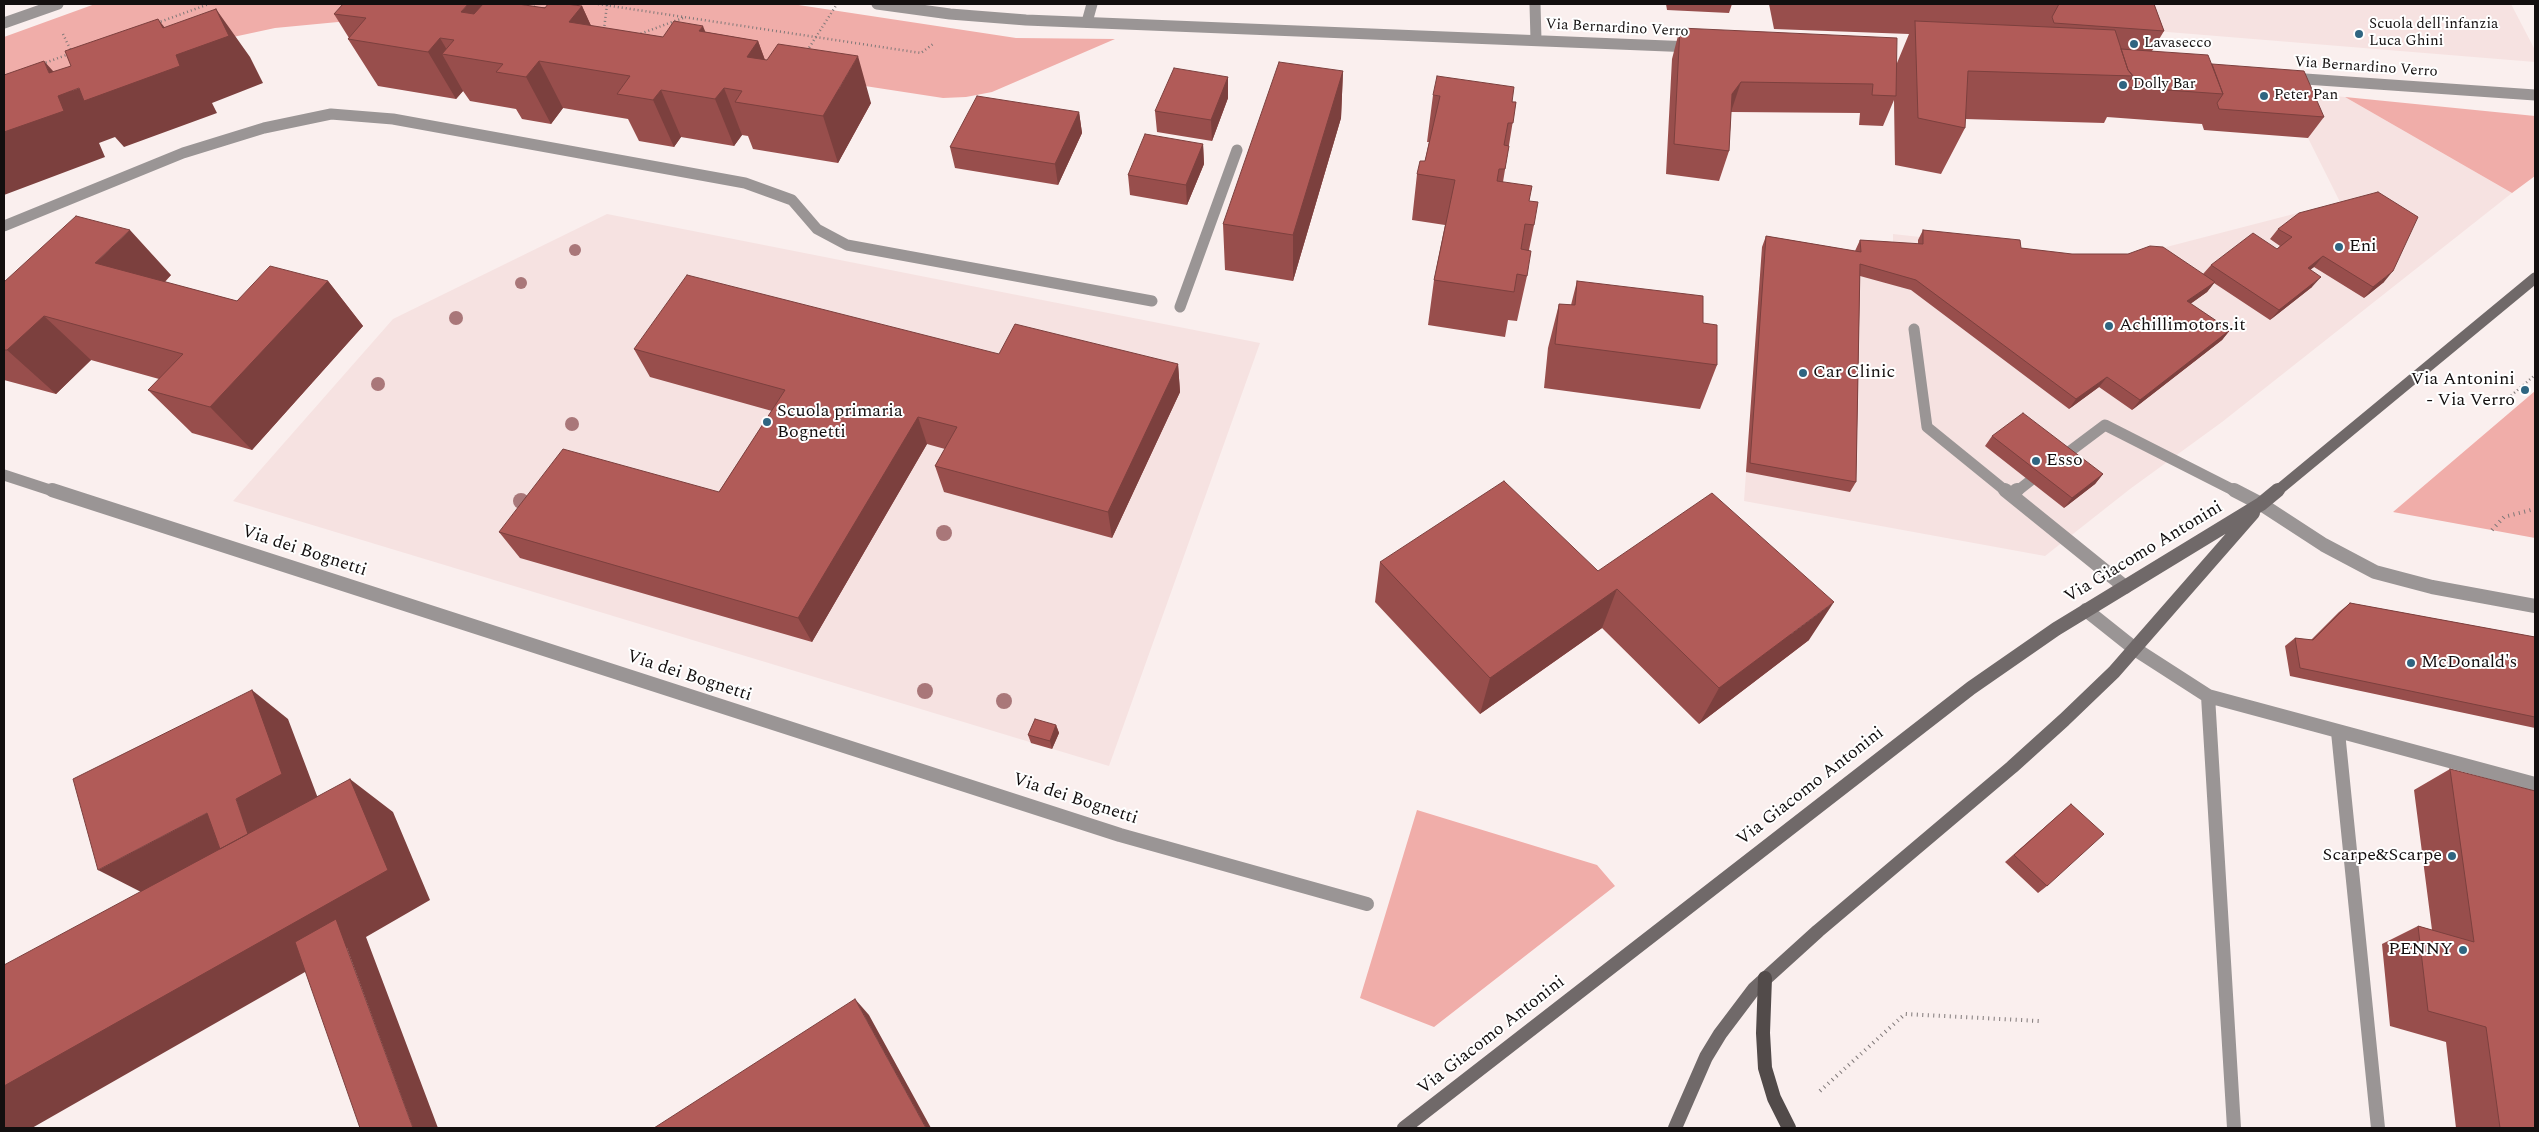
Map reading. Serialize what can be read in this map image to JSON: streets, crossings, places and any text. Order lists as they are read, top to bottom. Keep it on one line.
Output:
{"streets":{"main road":["Via Giacomo Antonini"],"street":["Via Bernardino Verro","Via dei Bognetti"]},"places":["Scuola dell'infanzia Luca Ghini","Lavasecco","Dolly Bar","Peter Pan","Eni","Achillimotors.it","Car Clinic","Via Antonini - Via Verro","Scuola primaria Bognetti","Esso","McDonald's","Scarpe&Scarpe","PENNY"]}
